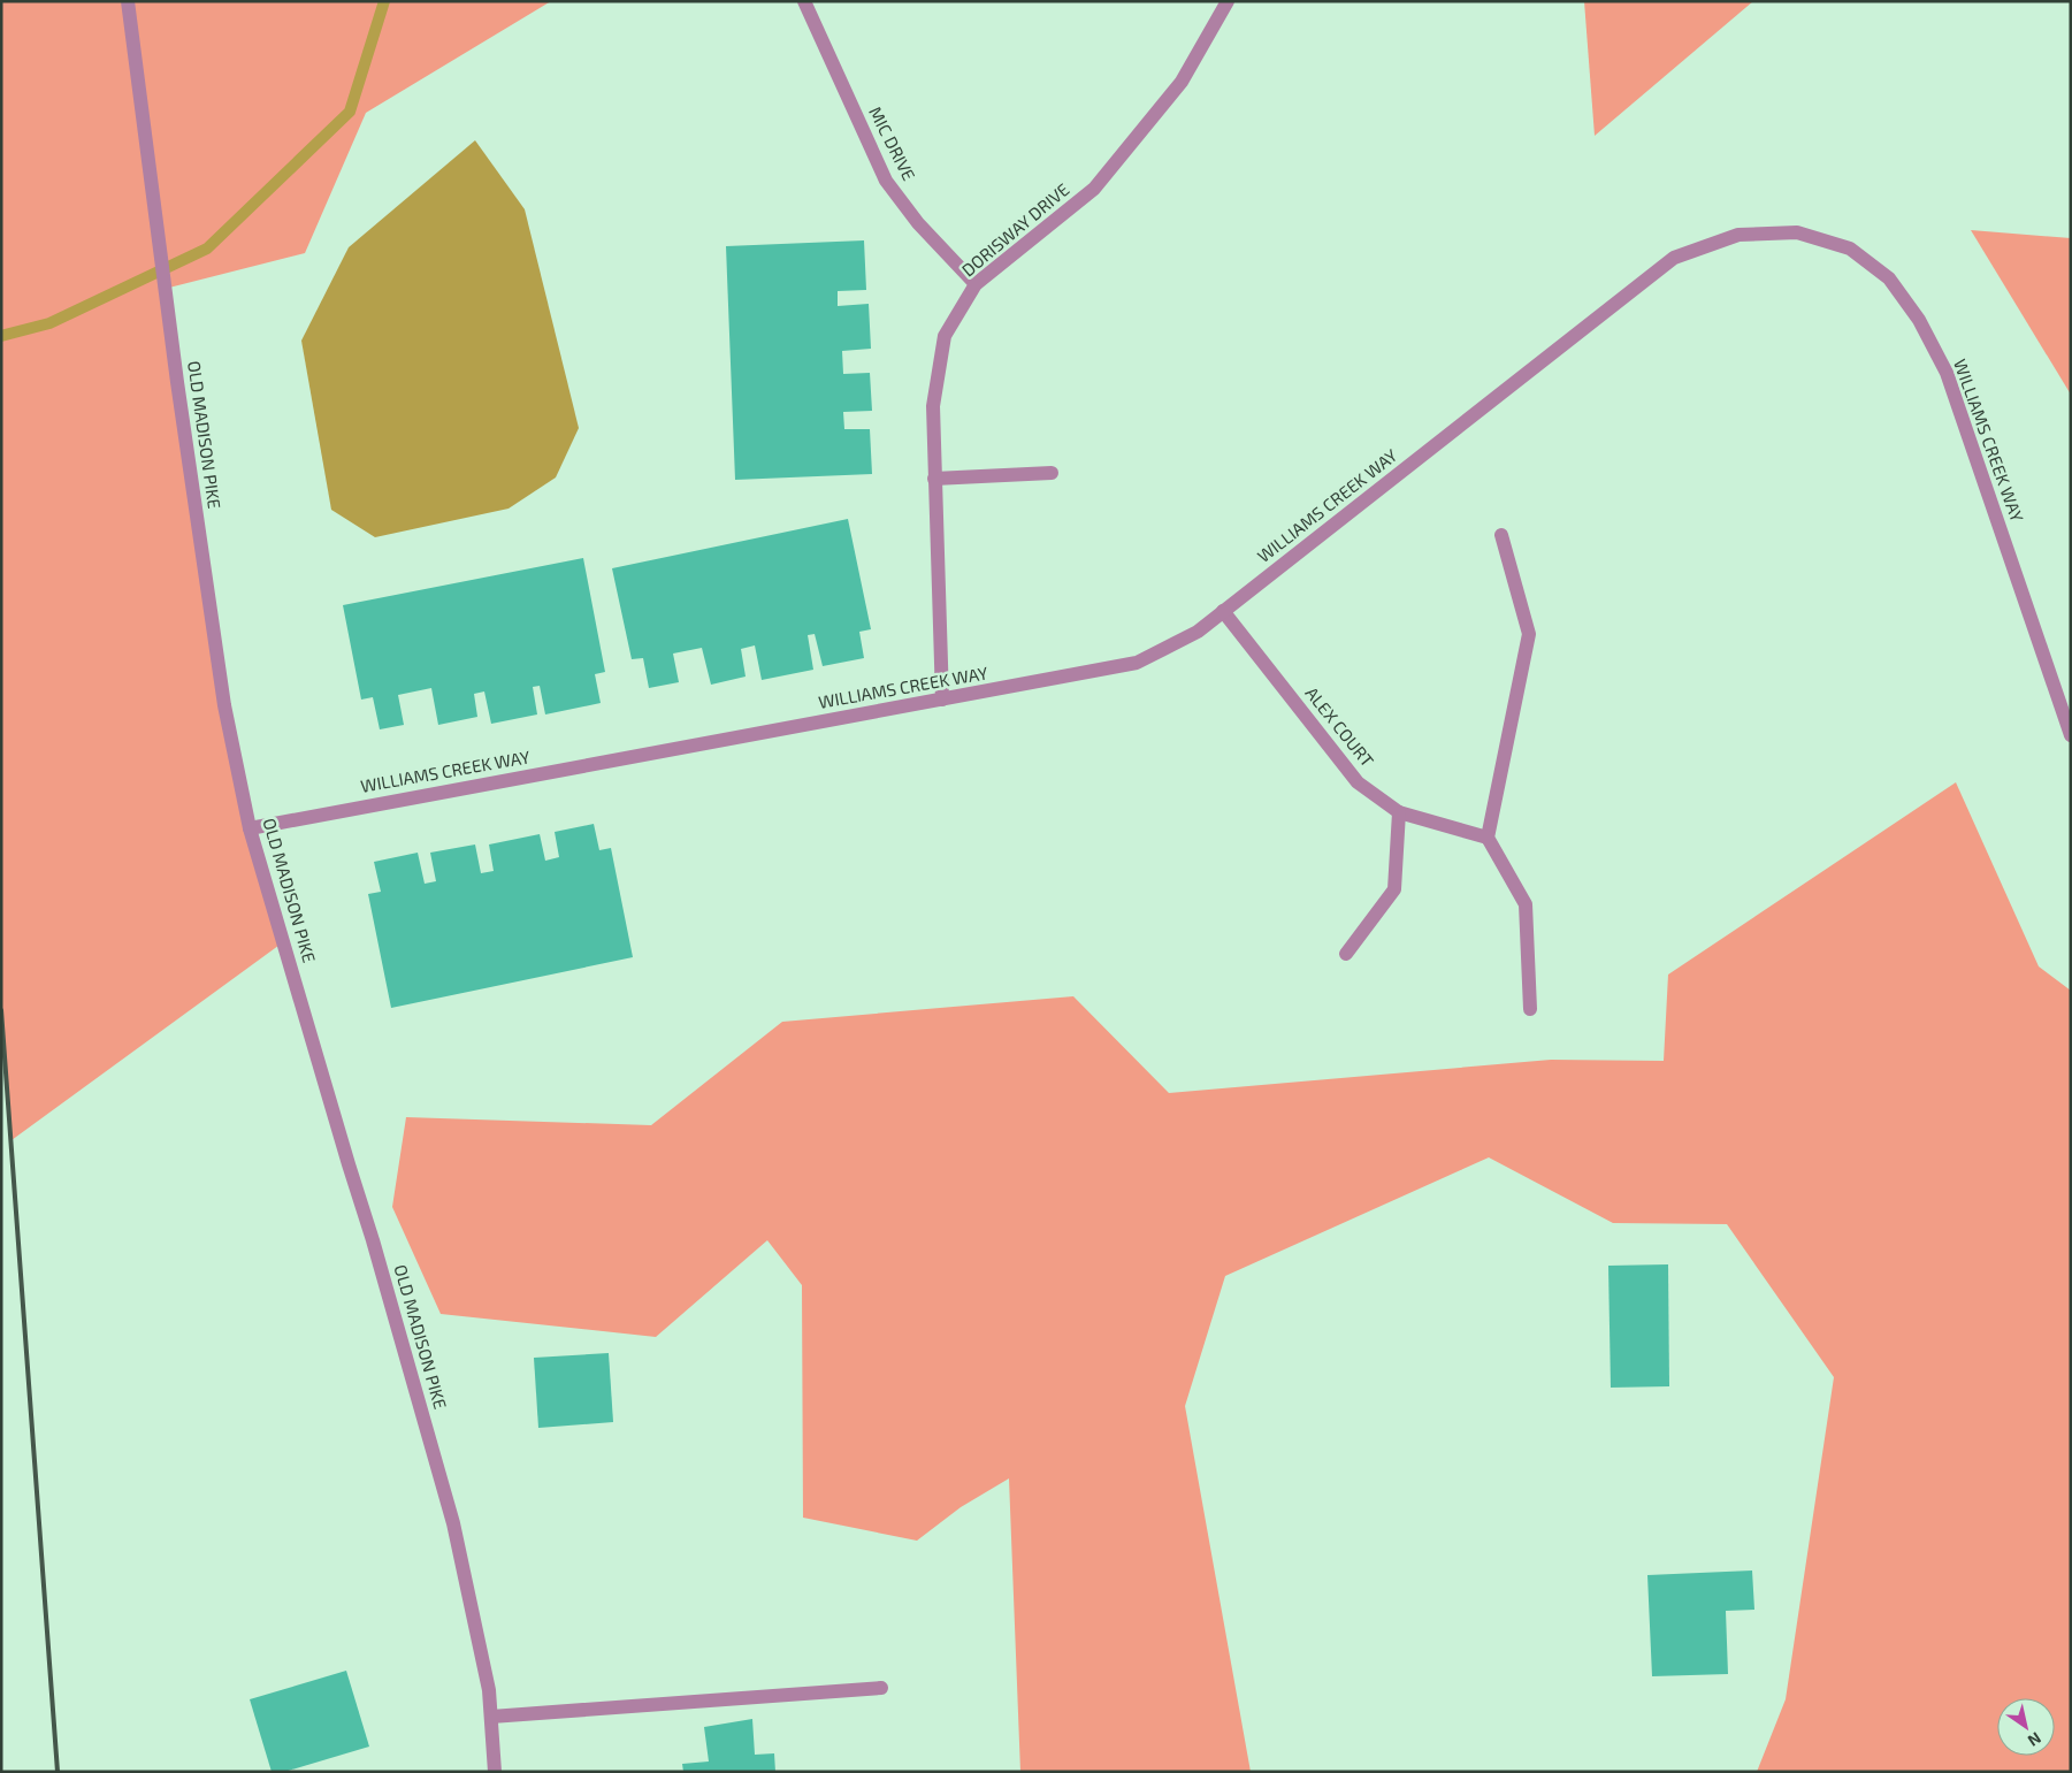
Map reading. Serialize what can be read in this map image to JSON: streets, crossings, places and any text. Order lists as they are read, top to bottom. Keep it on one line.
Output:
{"streets":{"street":["MIC DRIVE","DORISWAY DRIVE","OLD MADISON PIKE","WILLIAMS CREEK WAY","ALEX COURT"]},"crossings":[["MIC DRIVE","DORISWAY DRIVE"],["DORISWAY DRIVE","WILLIAMS CREEK WAY"],["OLD MADISON PIKE","WILLIAMS CREEK WAY"],["WILLIAMS CREEK WAY","ALEX COURT"]],"north":"bottom right"}
